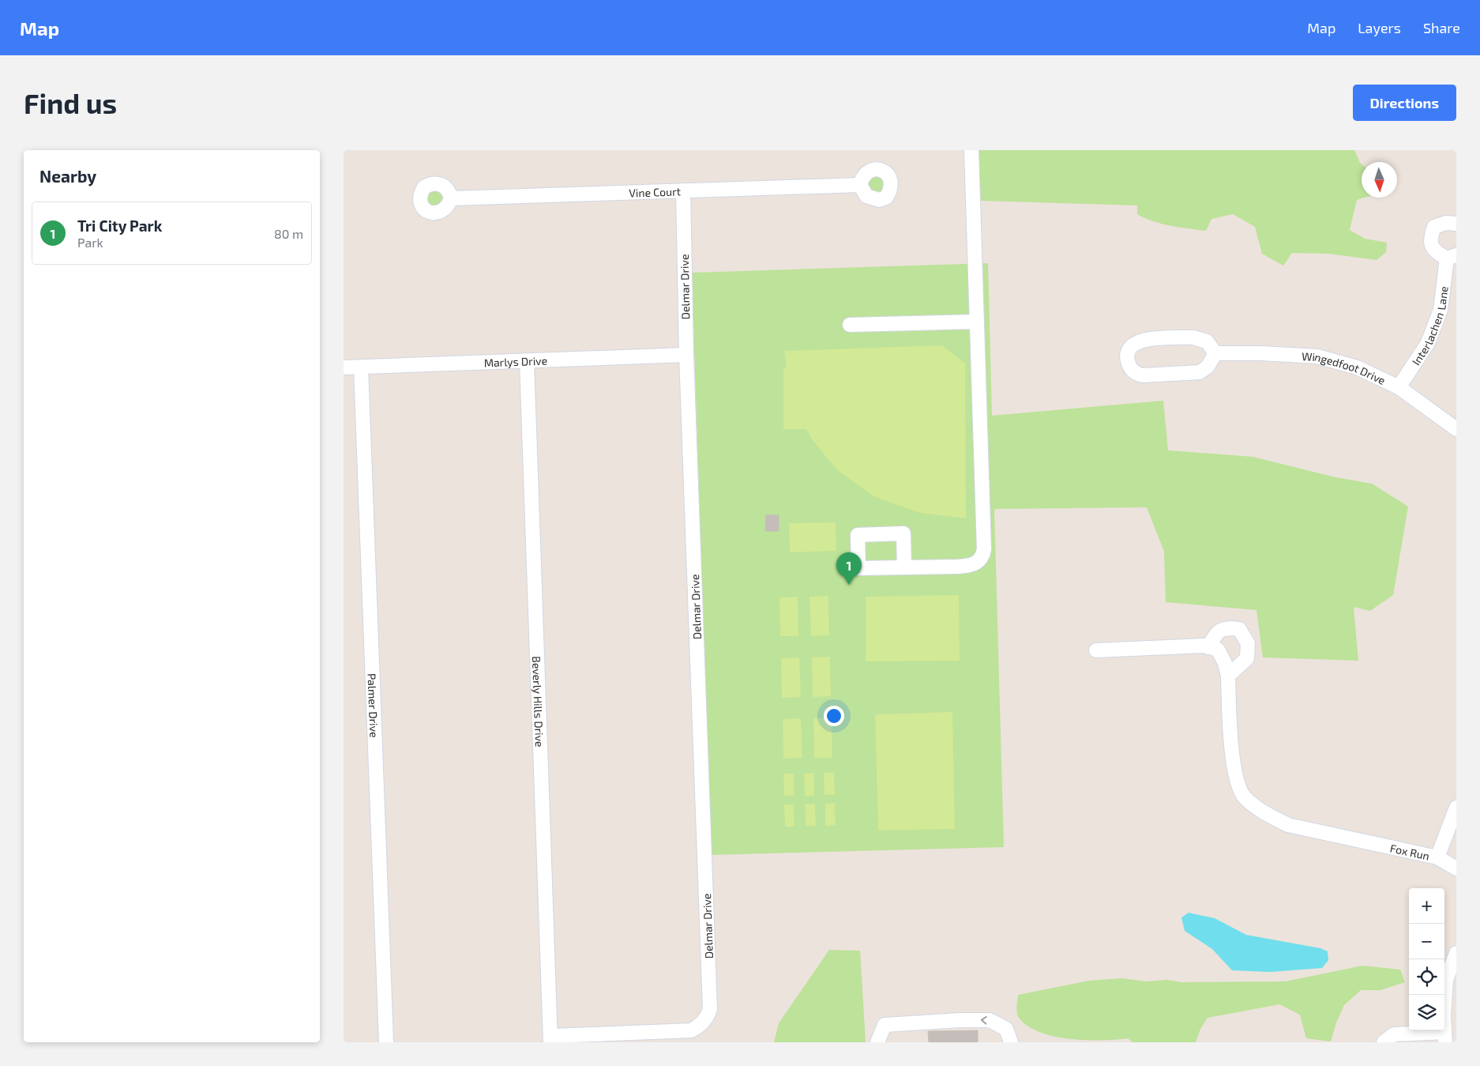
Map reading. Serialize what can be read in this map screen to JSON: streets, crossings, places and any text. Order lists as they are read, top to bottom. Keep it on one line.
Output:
{"streets":{"street":["Vine Court","Delmar Drive","Interlachen Lane","Marlys Drive","Wingedfoot Drive","Beverly Hills Drive","Palmer Drive","Fox Run"]},"crossings":[["Vine Court","Delmar Drive"],["Delmar Drive","Marlys Drive"],["Delmar Drive","Beverly Hills Drive"],["Interlachen Lane","Wingedfoot Drive"],["Marlys Drive","Beverly Hills Drive"],["Marlys Drive","Palmer Drive"]],"north":"bottom","page":{"header":"Map","nav":["Map","Layers","Share"],"buttons":"Directions","title":"Find us","heading":"Nearby","list":[{"mark":"1","name":"Tri City Park","note":"Park","value":"80 m"}],"pins":"1","map_buttons":["+","−"]}}
